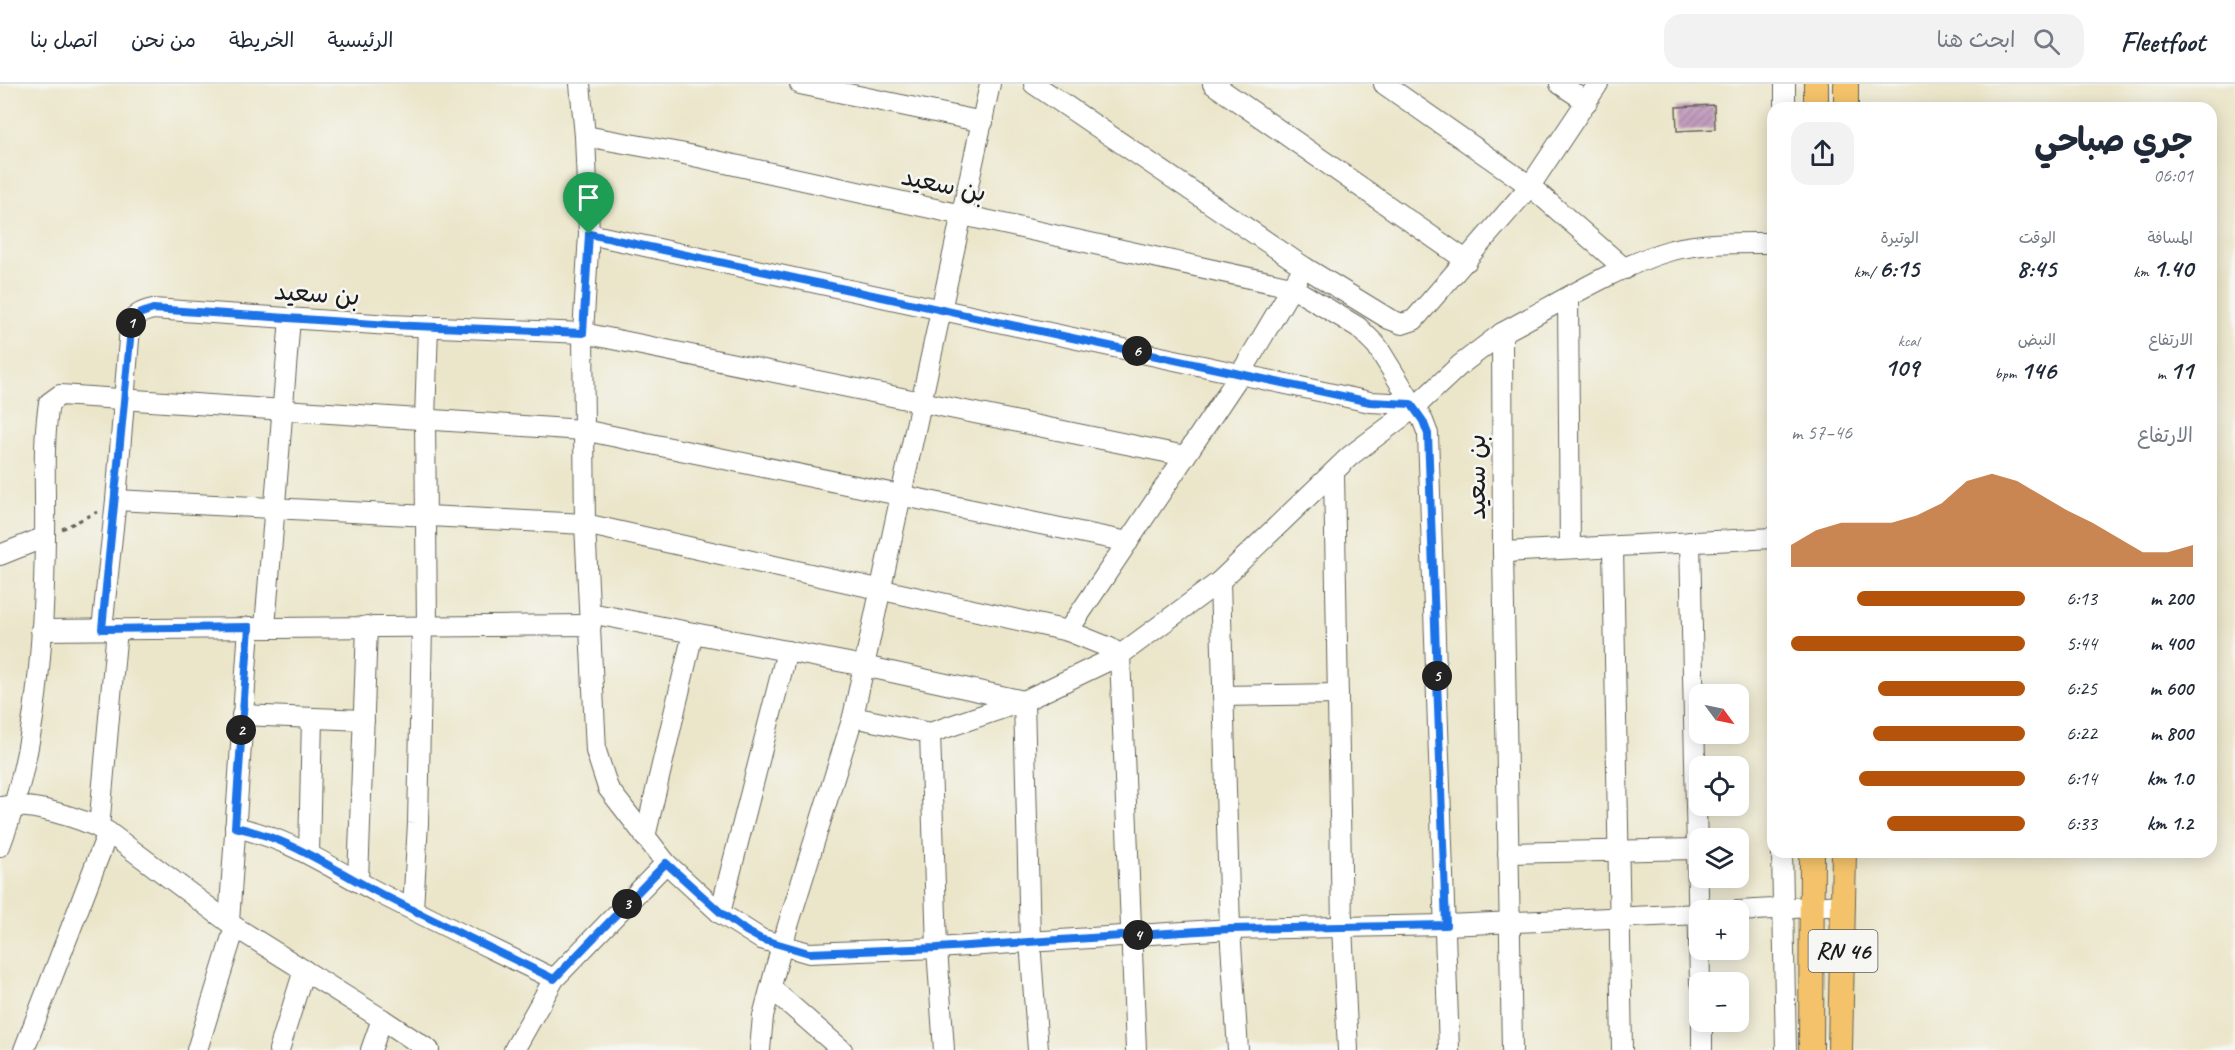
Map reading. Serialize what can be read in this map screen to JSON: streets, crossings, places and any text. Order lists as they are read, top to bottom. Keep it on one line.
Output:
{"streets":{"main road":["RN 46"],"street":["بن سعيد"]},"north":"bottom right","page":{"header":"Fleetfoot","search":"ابحث هنا","nav":["الرئيسية","الخريطة","من نحن","اتصل بنا"],"heading":["جري صباحي","06:01"],"stats":[["المسافة","1.40 km"],["الوقت","8:45"],["الوتيرة","6:15 /km"],["الارتفاع","11 m"],["النبض","146 bpm"],["kcal","109"]],"pins":["1","6","5","2","3","4"],"chart":["الارتفاع","46–57 m"],"list":[{"name":"200 m","note":"6:13"},{"name":"400 m","note":"5:44"},{"name":"600 m","note":"6:25"},{"name":"800 m","note":"6:22"},{"name":"1.0 km","note":"6:14"},{"name":"1.2 km","note":"6:33"}],"map_buttons":["+","−"]}}
